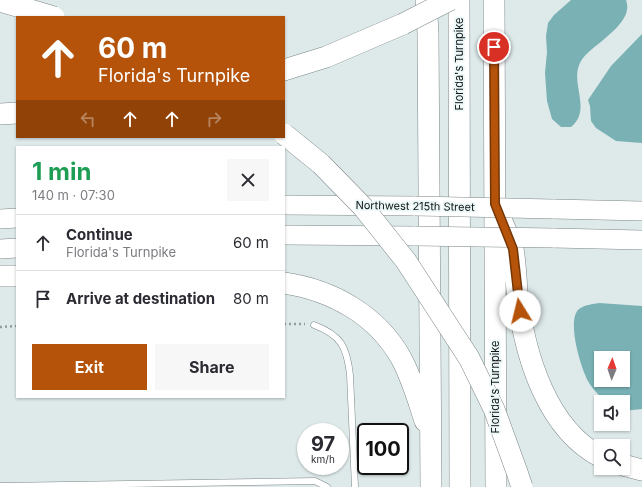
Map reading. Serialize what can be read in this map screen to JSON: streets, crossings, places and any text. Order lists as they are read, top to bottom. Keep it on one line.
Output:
{"streets":{"highway":["Florida's Turnpike"],"main road":["Northwest 215th Street"]},"north":"top","page":{"turn":["60 m","Florida's Turnpike"],"heading":["1 min","140 m · 07:30"],"list":[{"name":"Continue","note":"Florida's Turnpike","value":"60 m"},{"name":"Arrive at destination","value":"80 m"}],"buttons":["Exit","Share"],"speed":"97 km/h","limit":"100"}}
